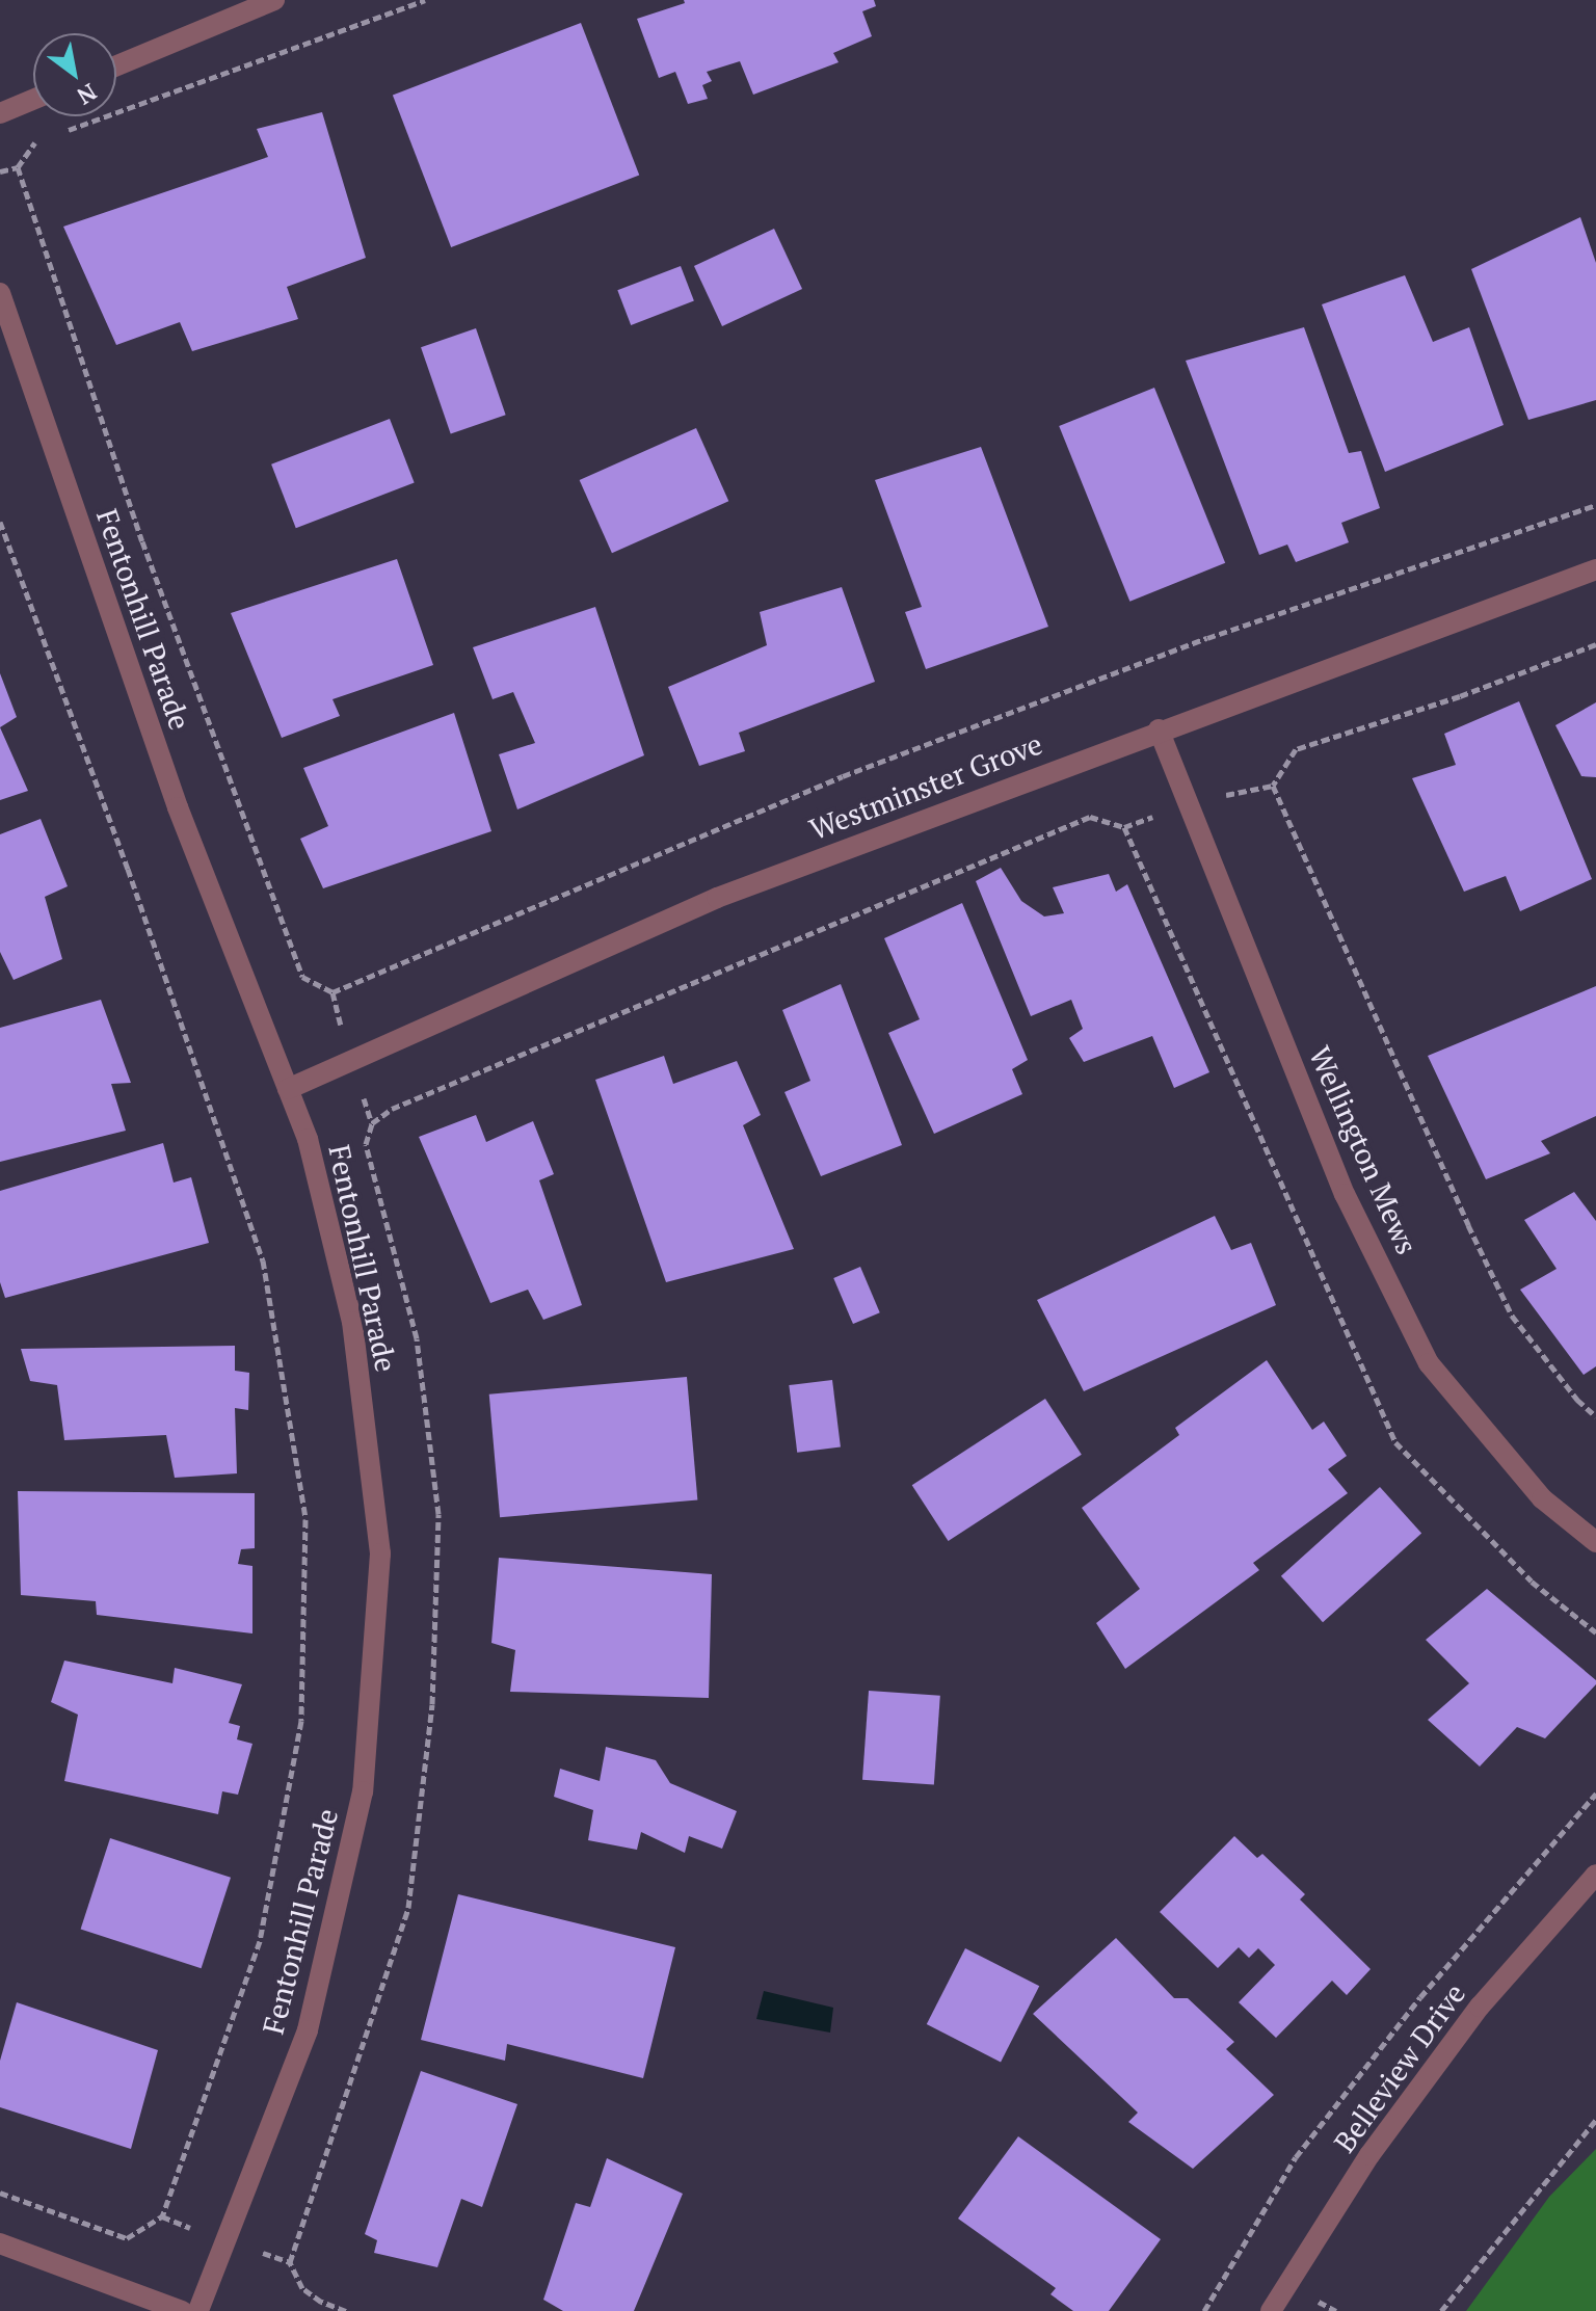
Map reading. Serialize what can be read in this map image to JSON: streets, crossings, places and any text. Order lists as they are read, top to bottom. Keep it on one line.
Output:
{"streets":{"street":["Fentonhill Parade","Westminster Grove","Wellington Mews","Belleview Drive"]},"crossings":[["Fentonhill Parade","Westminster Grove"],["Westminster Grove","Wellington Mews"]],"north":"bottom right"}
